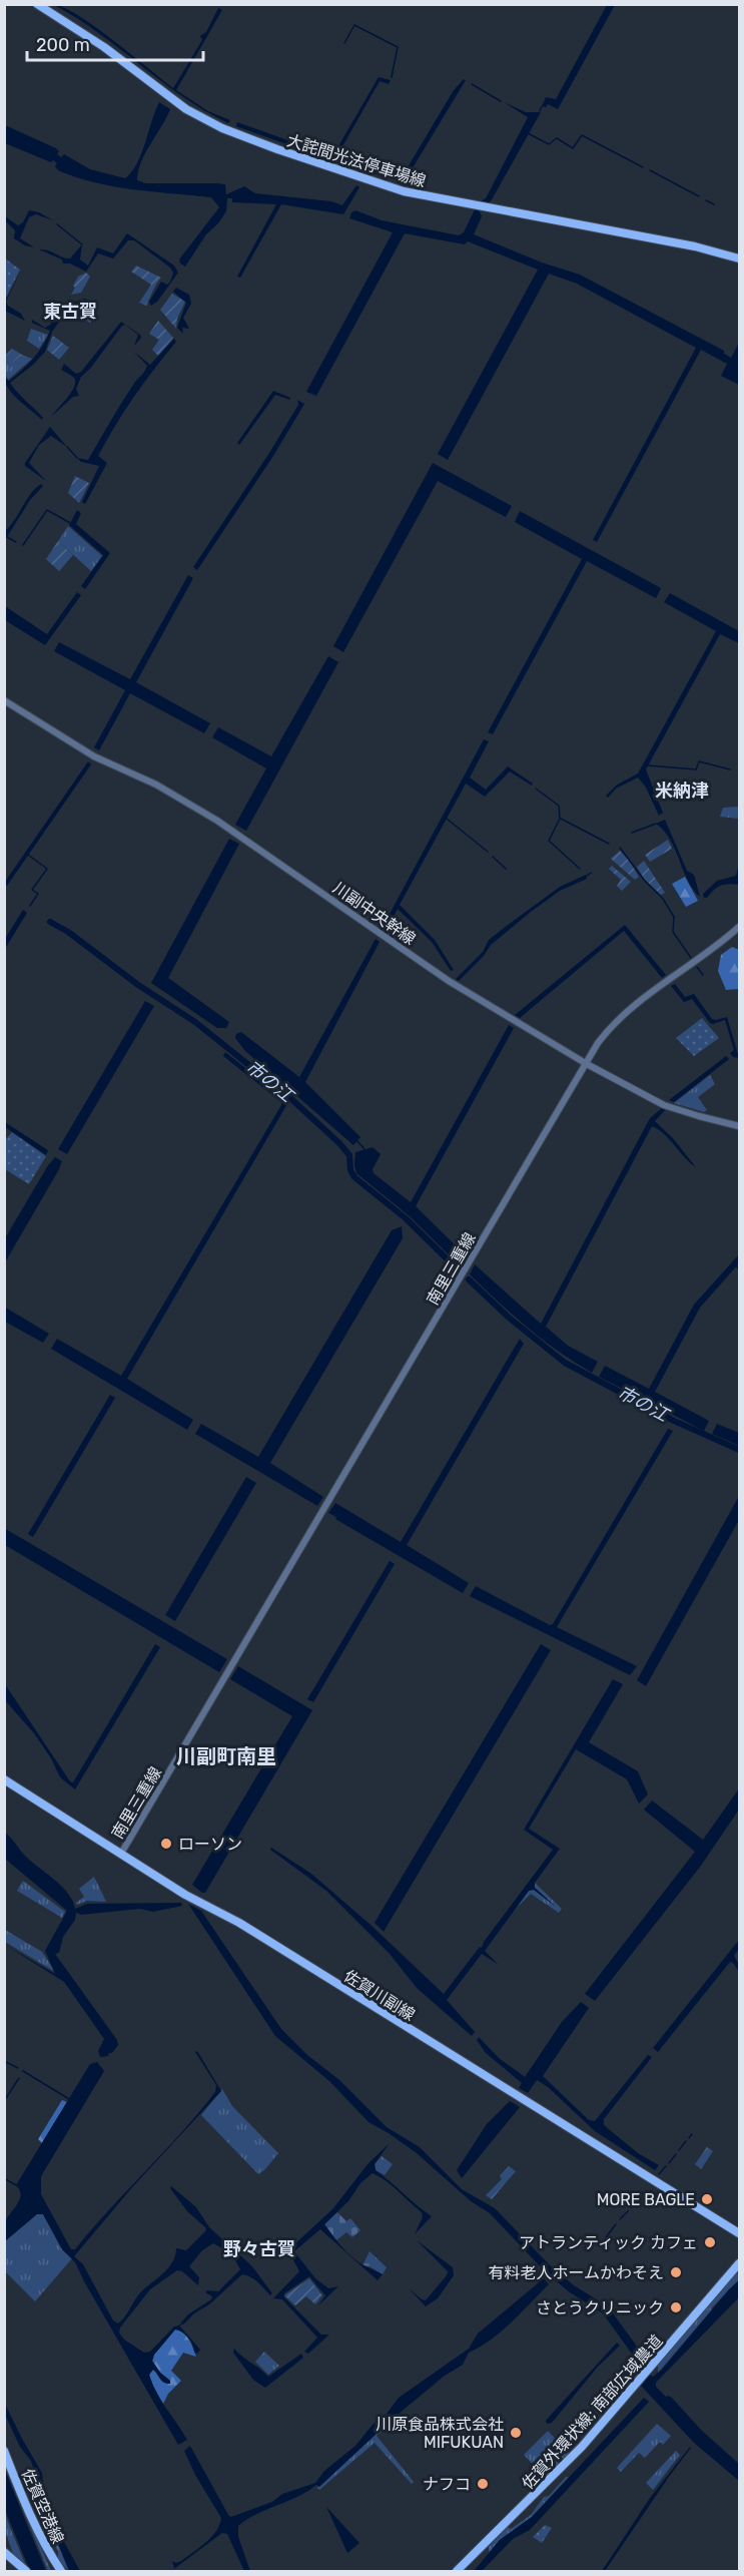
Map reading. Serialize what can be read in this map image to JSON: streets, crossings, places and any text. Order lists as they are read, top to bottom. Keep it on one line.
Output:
{"streets":{"main road":["大詫間光法停車場線","佐賀川副線","佐賀外環状線; 南部広域農道","佐賀空港線"],"street":["川副中央幹線","南里三重線"]},"crossings":[["川副中央幹線","南里三重線"],["南里三重線","佐賀川副線"]],"districts":["東古賀","米納津","川副町南里","野々古賀"],"water":["市の江"],"places":["ローソン","MORE BAGLE","アトランティック カフェ","有料老人ホームかわそえ","さとうクリニック","川原食品株式会社 MIFUKUAN","ナフコ"],"scale_bar":"200 m"}
